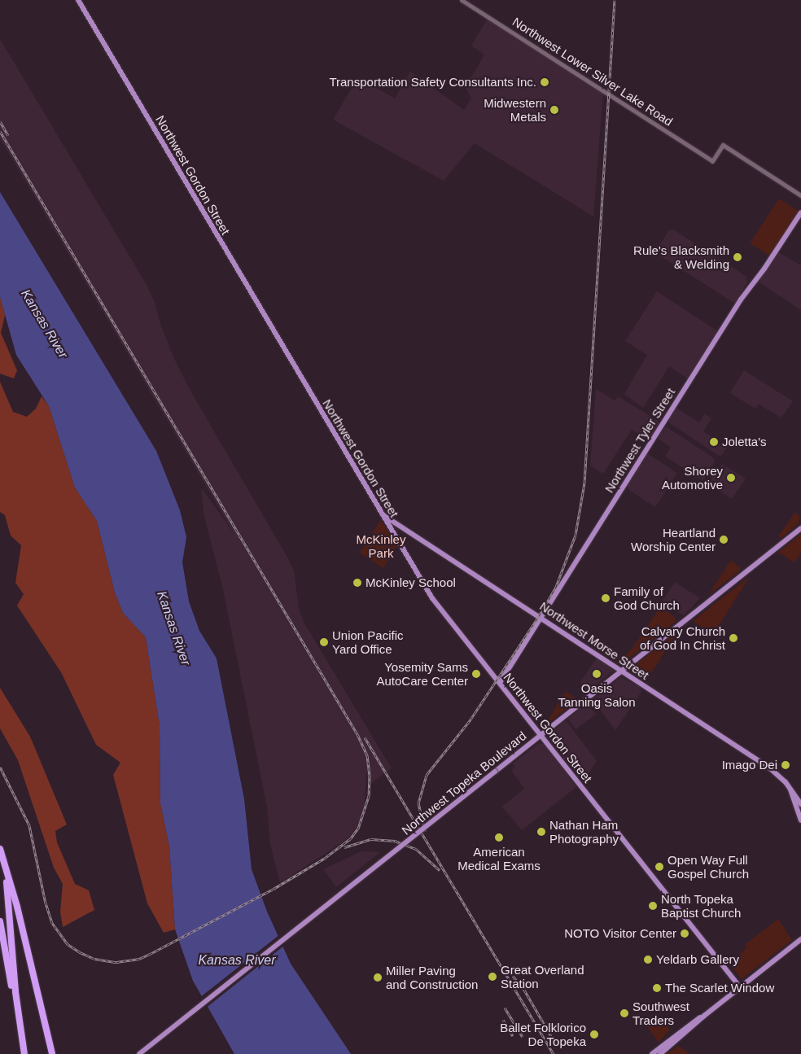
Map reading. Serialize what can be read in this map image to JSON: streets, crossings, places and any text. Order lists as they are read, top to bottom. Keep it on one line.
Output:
{"streets":{"main road":["Northwest Gordon Street","Northwest Tyler Street","Northwest Morse Street","Northwest Topeka Boulevard"],"street":["Northwest Lower Silver Lake Road"]},"crossings":[["Northwest Gordon Street","Northwest Tyler Street"],["Northwest Gordon Street","Northwest Morse Street"],["Northwest Gordon Street","Northwest Topeka Boulevard"],["Northwest Tyler Street","Northwest Morse Street"],["Northwest Morse Street","Northwest Topeka Boulevard"]],"water":["Kansas River"],"parks":["McKinley Park"],"places":["Transportation Safety Consultants Inc.","Midwestern Metals","Rule's Blacksmith & Welding","Joletta's","Shorey Automotive","Heartland Worship Center","McKinley School","Family of God Church","Calvary Church of God In Christ","Union Pacific Yard Office","Yosemity Sams AutoCare Center","Oasis Tanning Salon","Imago Dei","Nathan Ham Photography","American Medical Exams","Open Way Full Gospel Church","North Topeka Baptist Church","NOTO Visitor Center","Yeldarb Gallery","Great Overland Station","Miller Paving and Construction","The Scarlet Window","Southwest Traders","Ballet Folklorico De Topeka"]}
